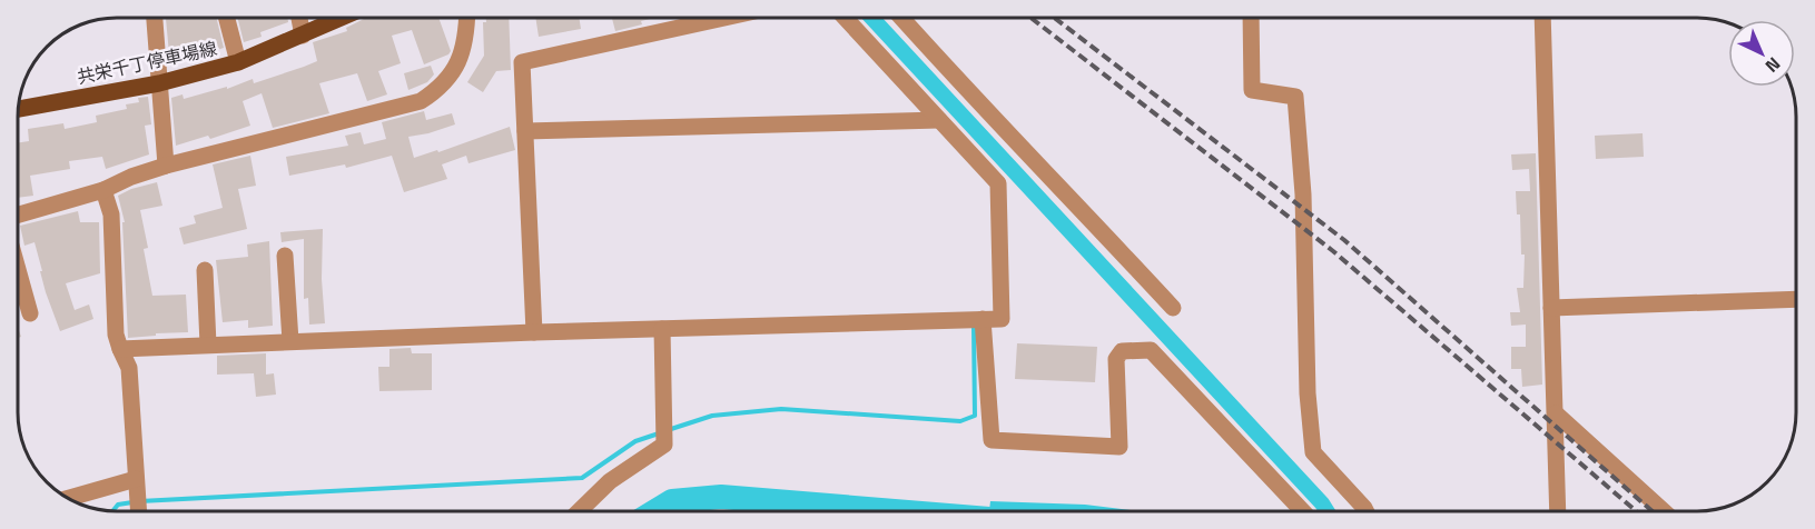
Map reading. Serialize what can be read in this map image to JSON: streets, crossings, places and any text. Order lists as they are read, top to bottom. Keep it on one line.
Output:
{"streets":{"main road":["共栄千丁停車場線"]},"north":"bottom right"}
